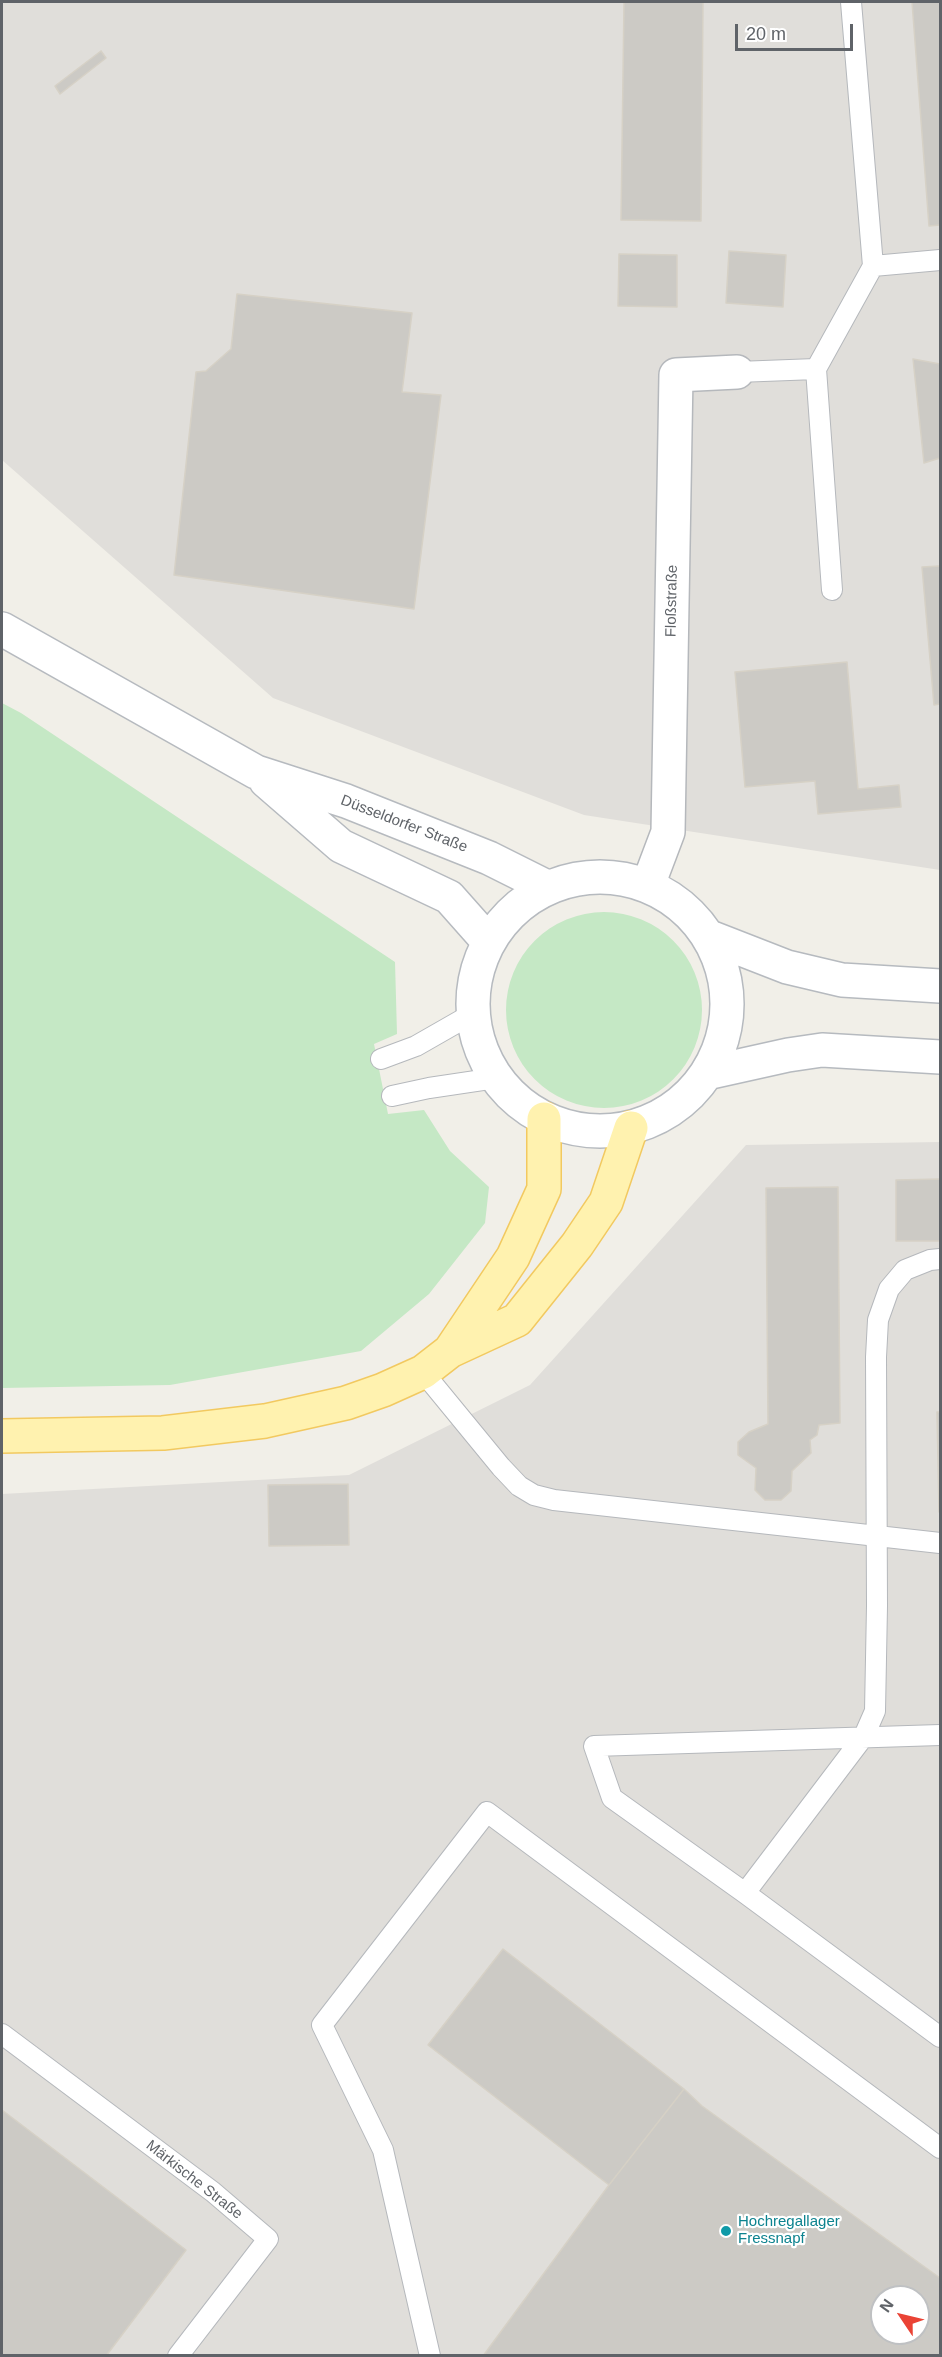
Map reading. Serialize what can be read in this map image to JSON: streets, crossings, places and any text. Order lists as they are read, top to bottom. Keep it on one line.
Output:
{"streets":{"main road":["Floßstraße","Düsseldorfer Straße"],"lane":["Märkische Straße"]},"places":["Hochregallager Fressnapf"],"scale_bar":"20 m","north":"top left"}
